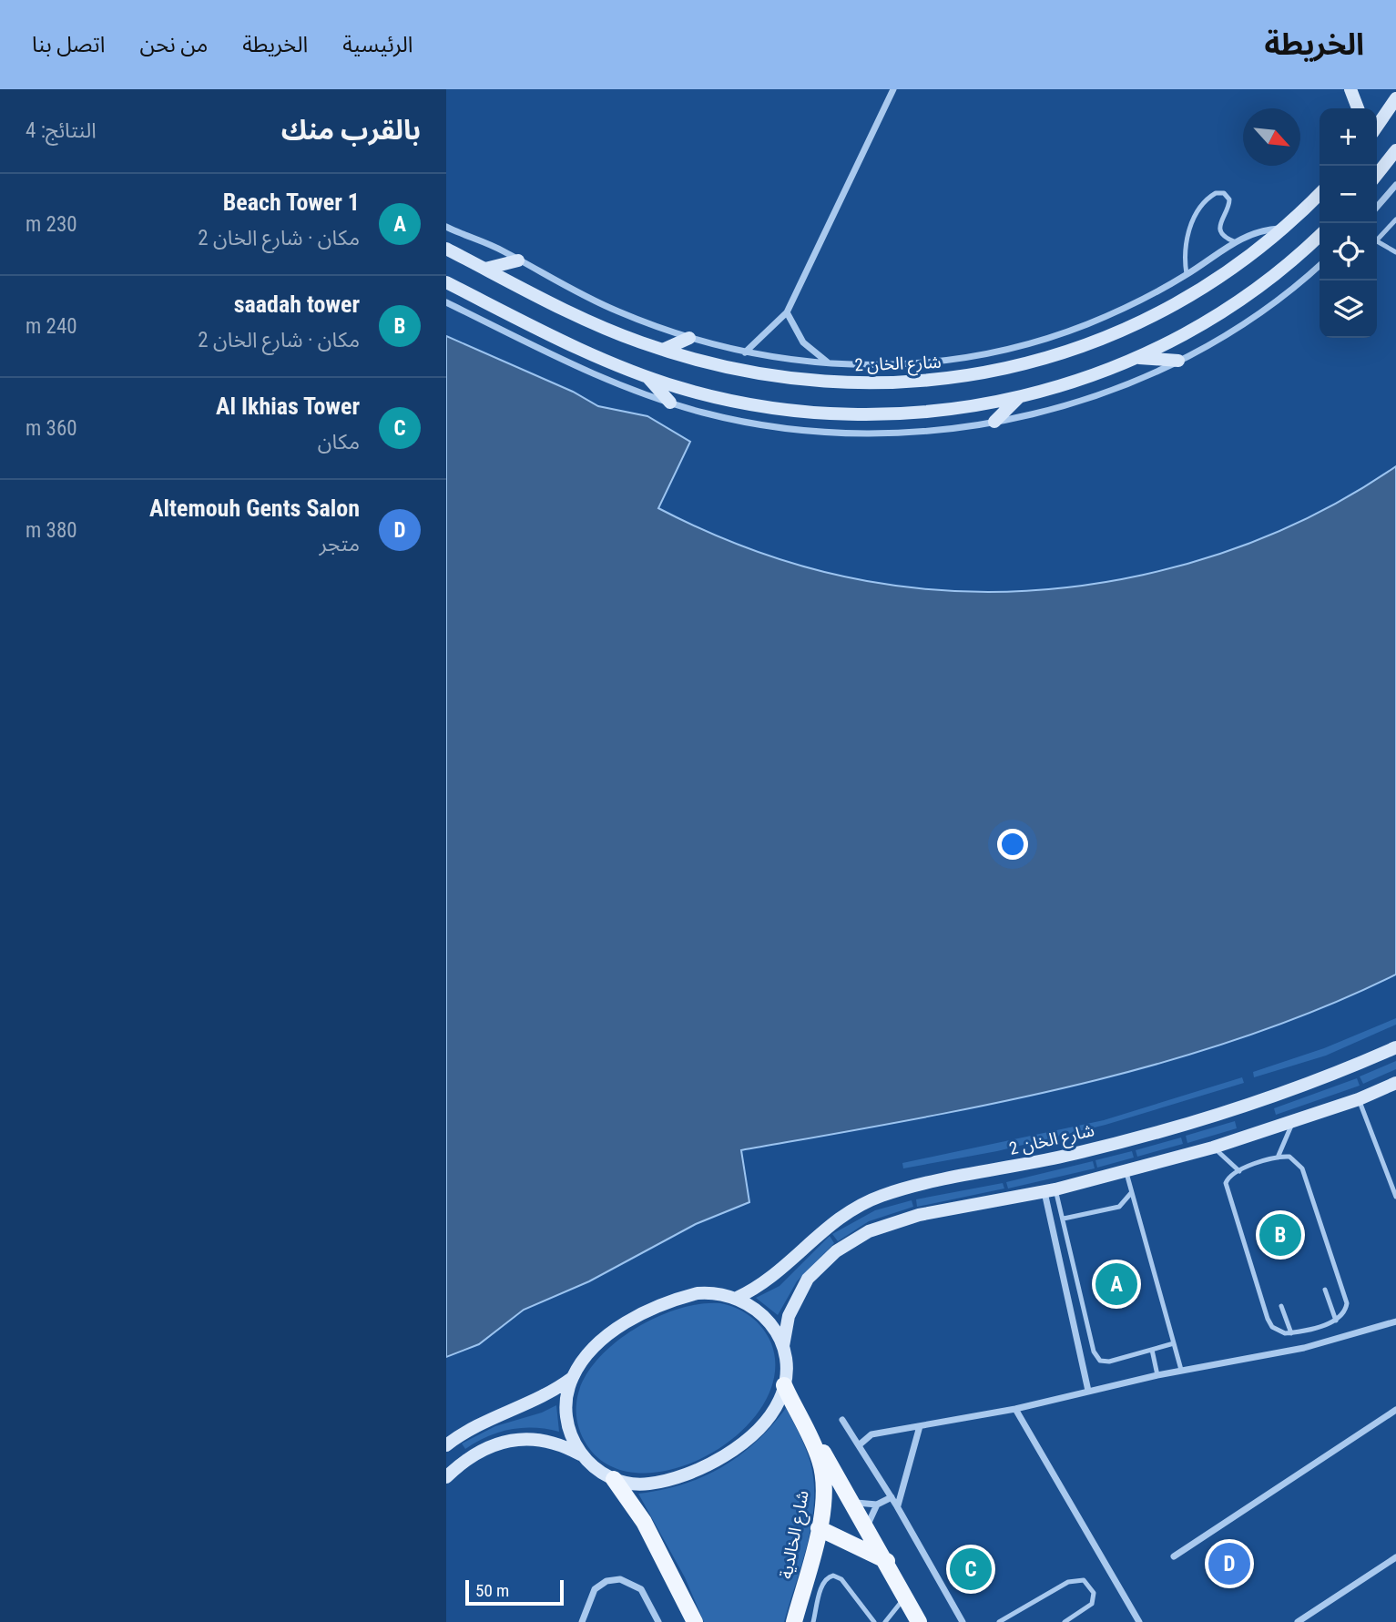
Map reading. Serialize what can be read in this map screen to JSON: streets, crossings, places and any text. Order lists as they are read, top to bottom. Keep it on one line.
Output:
{"streets":{"main road":["شارع الخان 2","شارع الخالدية"]},"crossings":[["شارع الخان 2","شارع الخالدية"]],"scale_bar":"50 m","north":"bottom right","page":{"header":"الخريطة","nav":["الرئيسية","الخريطة","من نحن","اتصل بنا"],"heading":["بالقرب منك","النتائج: 4"],"map_buttons":["+","−"],"list":[{"mark":"A","name":"Beach Tower 1","note":"مكان · شارع الخان 2","value":"230 m"},{"mark":"B","name":"saadah tower","note":"مكان · شارع الخان 2","value":"240 m"},{"mark":"C","name":"Al Ikhias Tower","note":"مكان","value":"360 m"},{"mark":"D","name":"Altemouh Gents Salon","note":"متجر","value":"380 m"}],"pins":["B","A","D","C"],"scale":"50 m"}}
